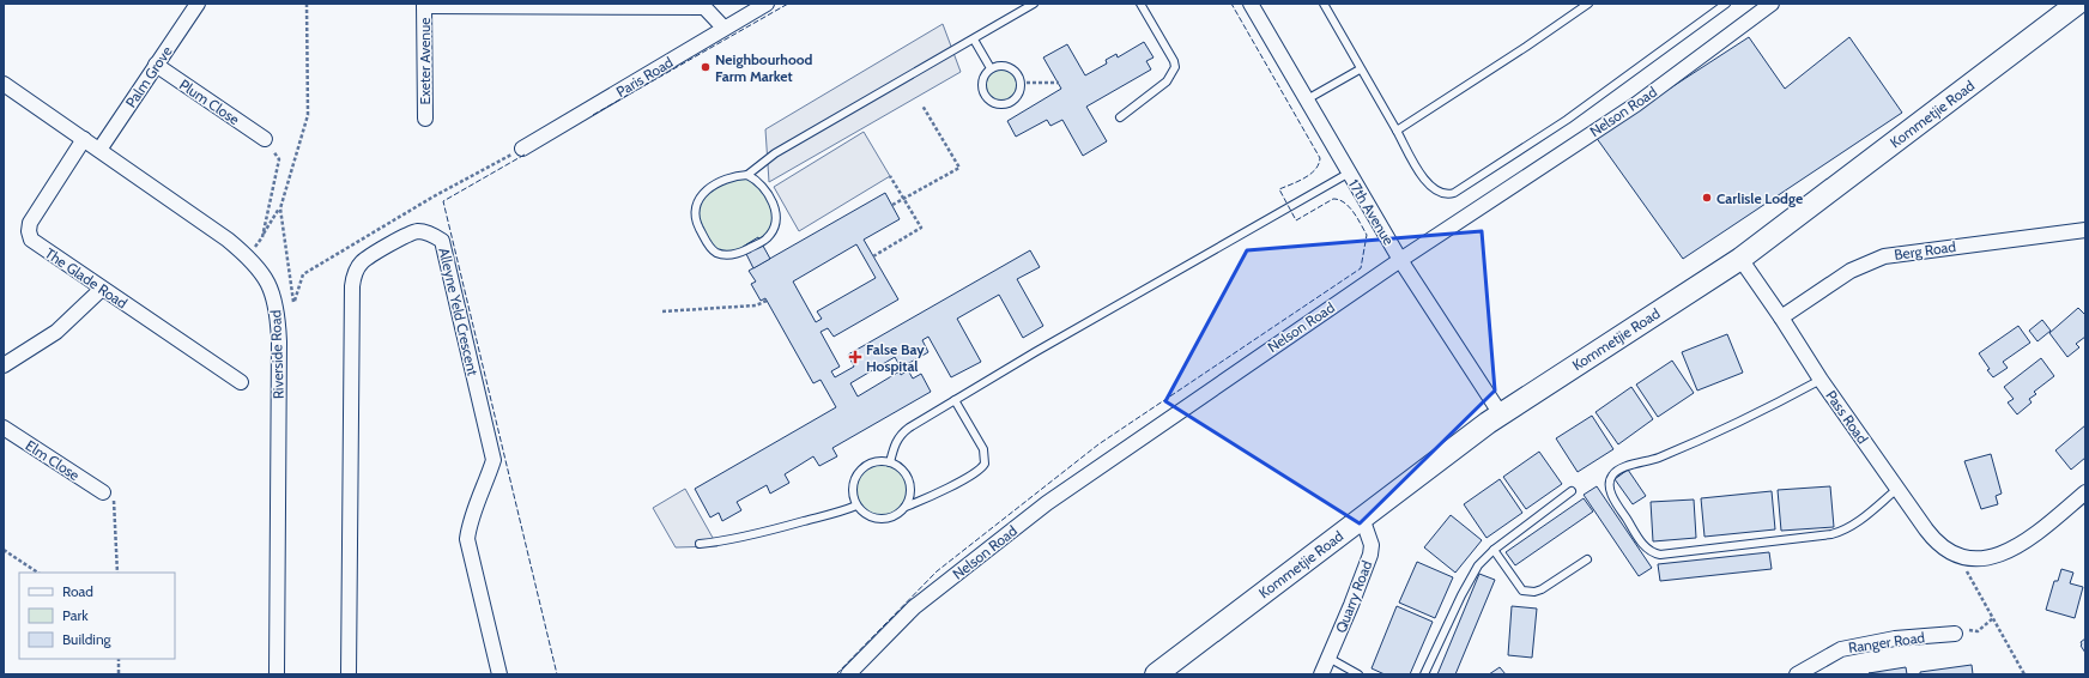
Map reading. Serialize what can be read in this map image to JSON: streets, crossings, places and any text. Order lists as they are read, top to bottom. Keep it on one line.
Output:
{"streets":{"main road":["Kommetjie Road"],"street":["Exeter Avenue","Palm Grove","Paris Road","Plum Close","Nelson Road","17th Avenue","Berg Road","The Glade Road","Alleyne Yeld Crescent","Riverside Road","Pass Road","Elm Close","Quarry Road","Ranger Road"]},"crossings":[["Palm Grove","Plum Close"],["Palm Grove","Riverside Road"],["Nelson Road","17th Avenue"],["Kommetjie Road","17th Avenue"],["Kommetjie Road","Pass Road"],["Kommetjie Road","Quarry Road"],["Berg Road","Pass Road"],["The Glade Road","Riverside Road"]],"places":{"other":["Neighbourhood Farm Market","Carlisle Lodge"],"health":["False Bay Hospital"]},"legend":["Road","Park","Building"]}
